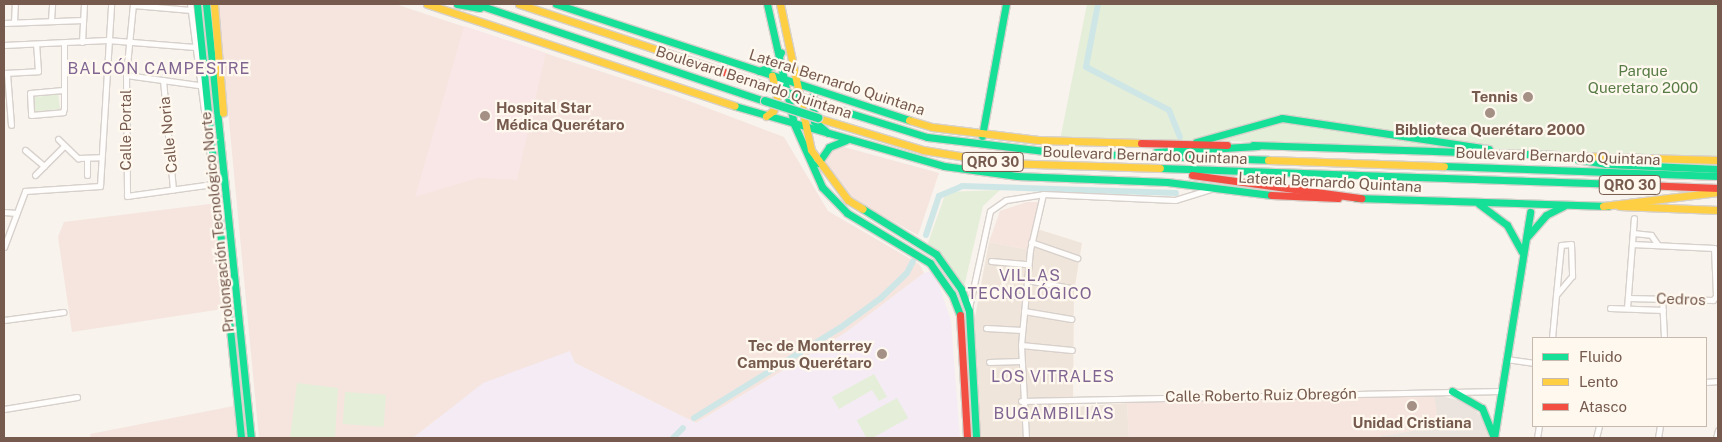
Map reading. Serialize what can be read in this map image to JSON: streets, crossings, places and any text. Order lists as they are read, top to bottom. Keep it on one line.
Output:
{"streets":{"main road":["Boulevard Bernardo Quintana","Lateral Bernardo Quintana","QRO 30","Prolongación Tecnológico Norte"],"street":["Calle Portal","Calle Noria","Cedros","Calle Roberto Ruiz Obregón"]},"crossings":[["Boulevard Bernardo Quintana","Lateral Bernardo Quintana"],["Calle Portal","Calle Noria"]],"districts":["BALCÓN CAMPESTRE","VILLAS TECNOLÓGICO","LOS VITRALES","BUGAMBILIAS"],"parks":["Parque Queretaro 2000"],"places":["Tennis","Biblioteca Querétaro 2000","Hospital Star Médica Querétaro","Tec de Monterrey Campus Querétaro","Unidad Cristiana"],"legend":["Fluido","Lento","Atasco"]}
